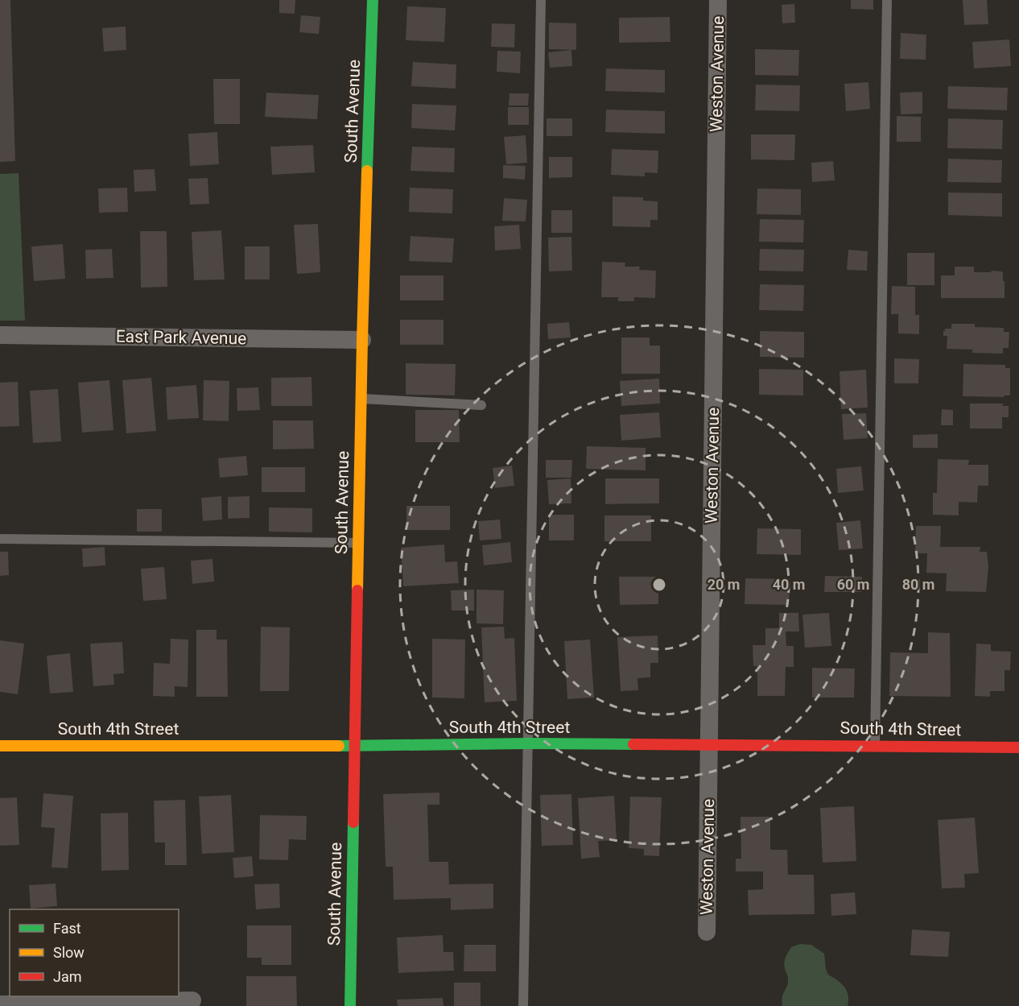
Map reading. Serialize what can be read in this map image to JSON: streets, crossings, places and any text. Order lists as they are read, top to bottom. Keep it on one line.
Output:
{"streets":{"street":["Weston Avenue","South Avenue","East Park Avenue","South 4th Street"]},"crossings":[["Weston Avenue","South 4th Street"],["South Avenue","East Park Avenue"],["South Avenue","South 4th Street"]],"legend":["Fast","Slow","Jam"],"rings":["20 m","40 m","60 m","80 m"]}
